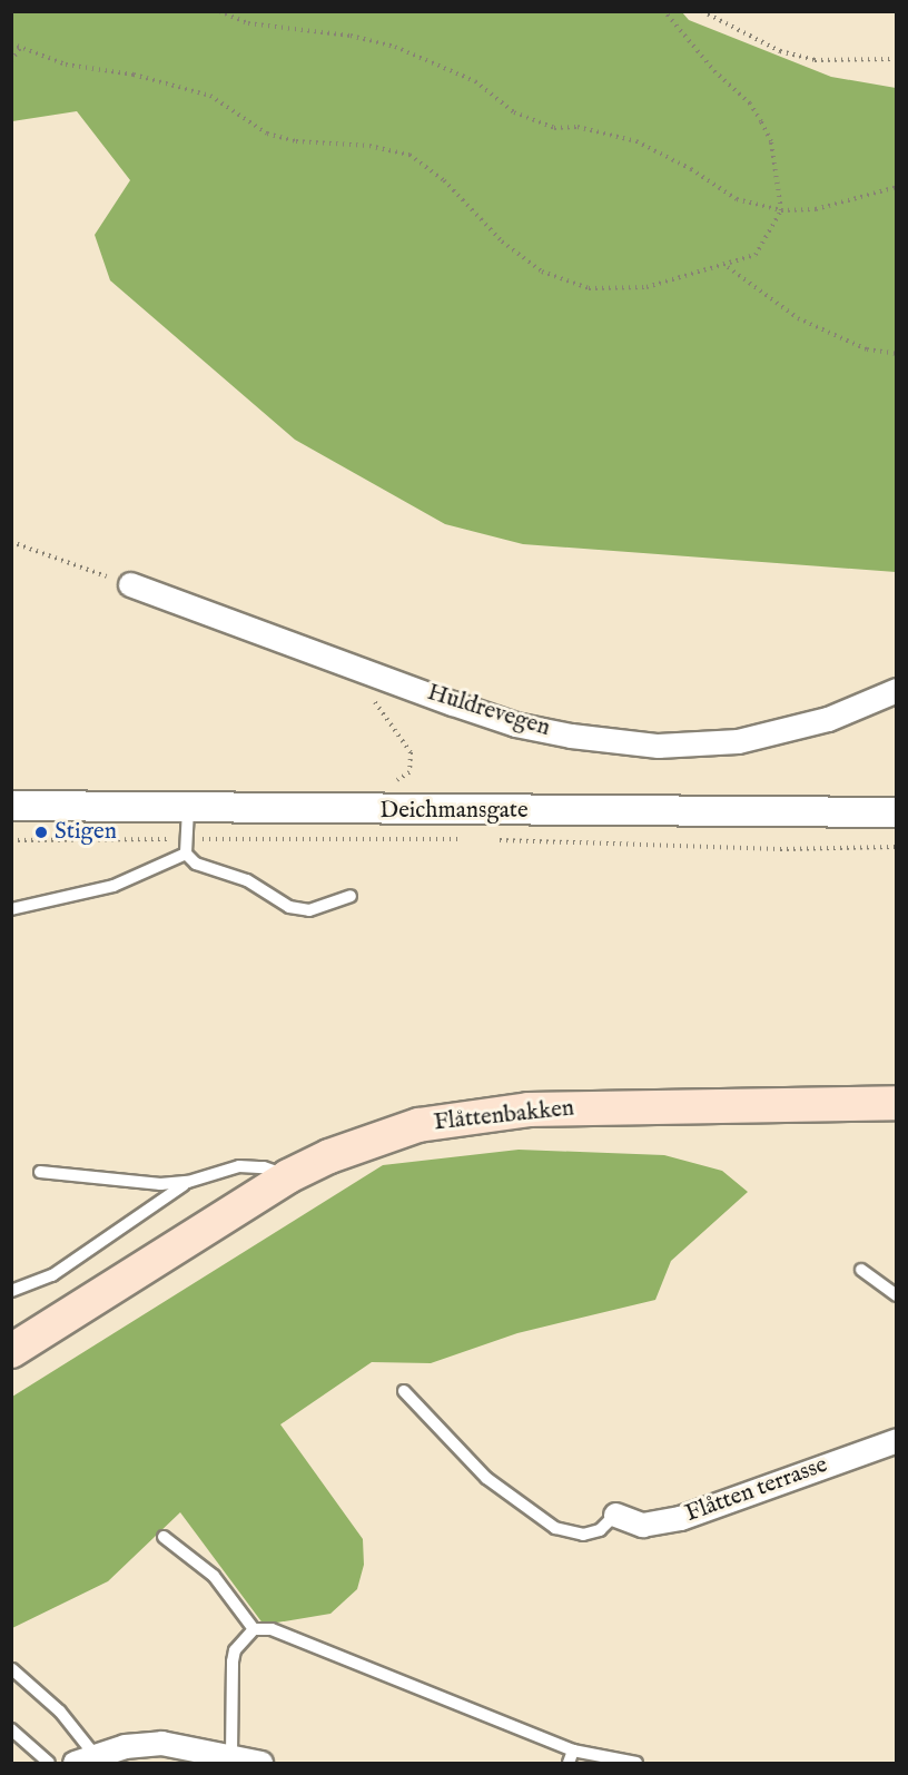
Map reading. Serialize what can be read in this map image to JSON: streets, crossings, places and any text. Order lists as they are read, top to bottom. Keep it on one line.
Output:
{"streets":{"main road":["Flåttenbakken"],"street":["Huldrevegen","Deichmansgate","Flåtten terrasse"]},"places":["Stigen"]}
